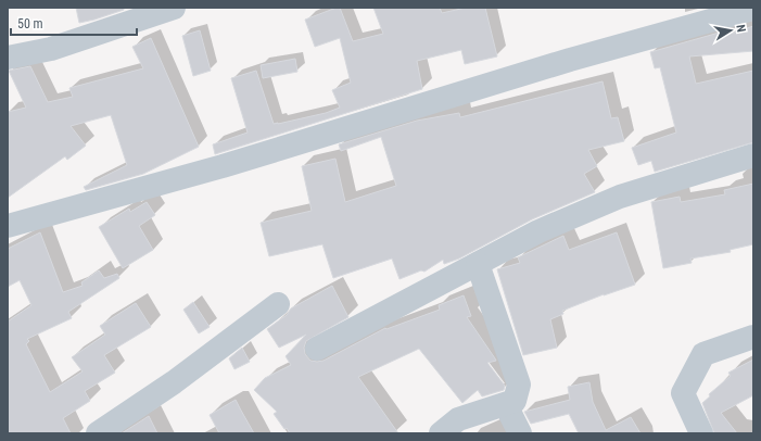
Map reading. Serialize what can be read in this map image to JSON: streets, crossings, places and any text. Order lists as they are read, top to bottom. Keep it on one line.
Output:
{"scale_bar":"50 m","north":"right"}
